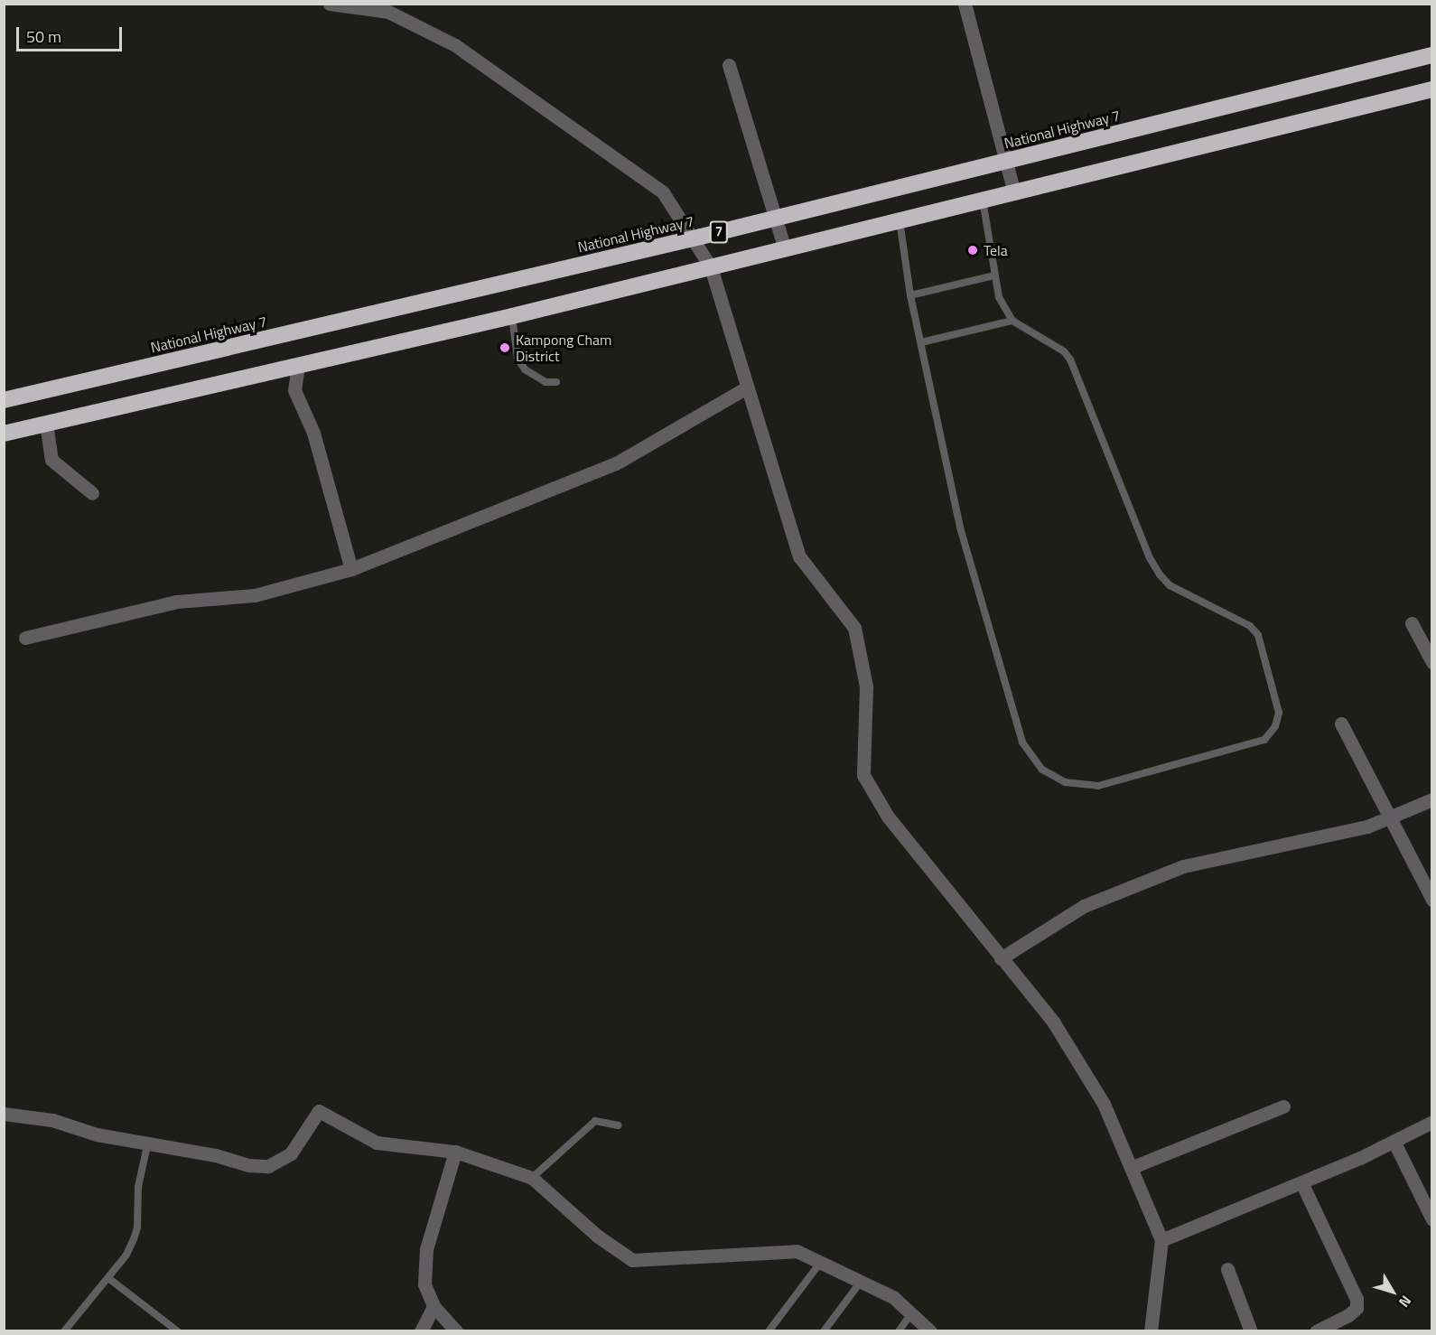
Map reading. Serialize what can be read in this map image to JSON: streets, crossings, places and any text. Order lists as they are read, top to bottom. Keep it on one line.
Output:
{"streets":{"highway":["National Highway 7","7"]},"places":["Tela","Kampong Cham District"],"scale_bar":"50 m","north":"bottom right"}
